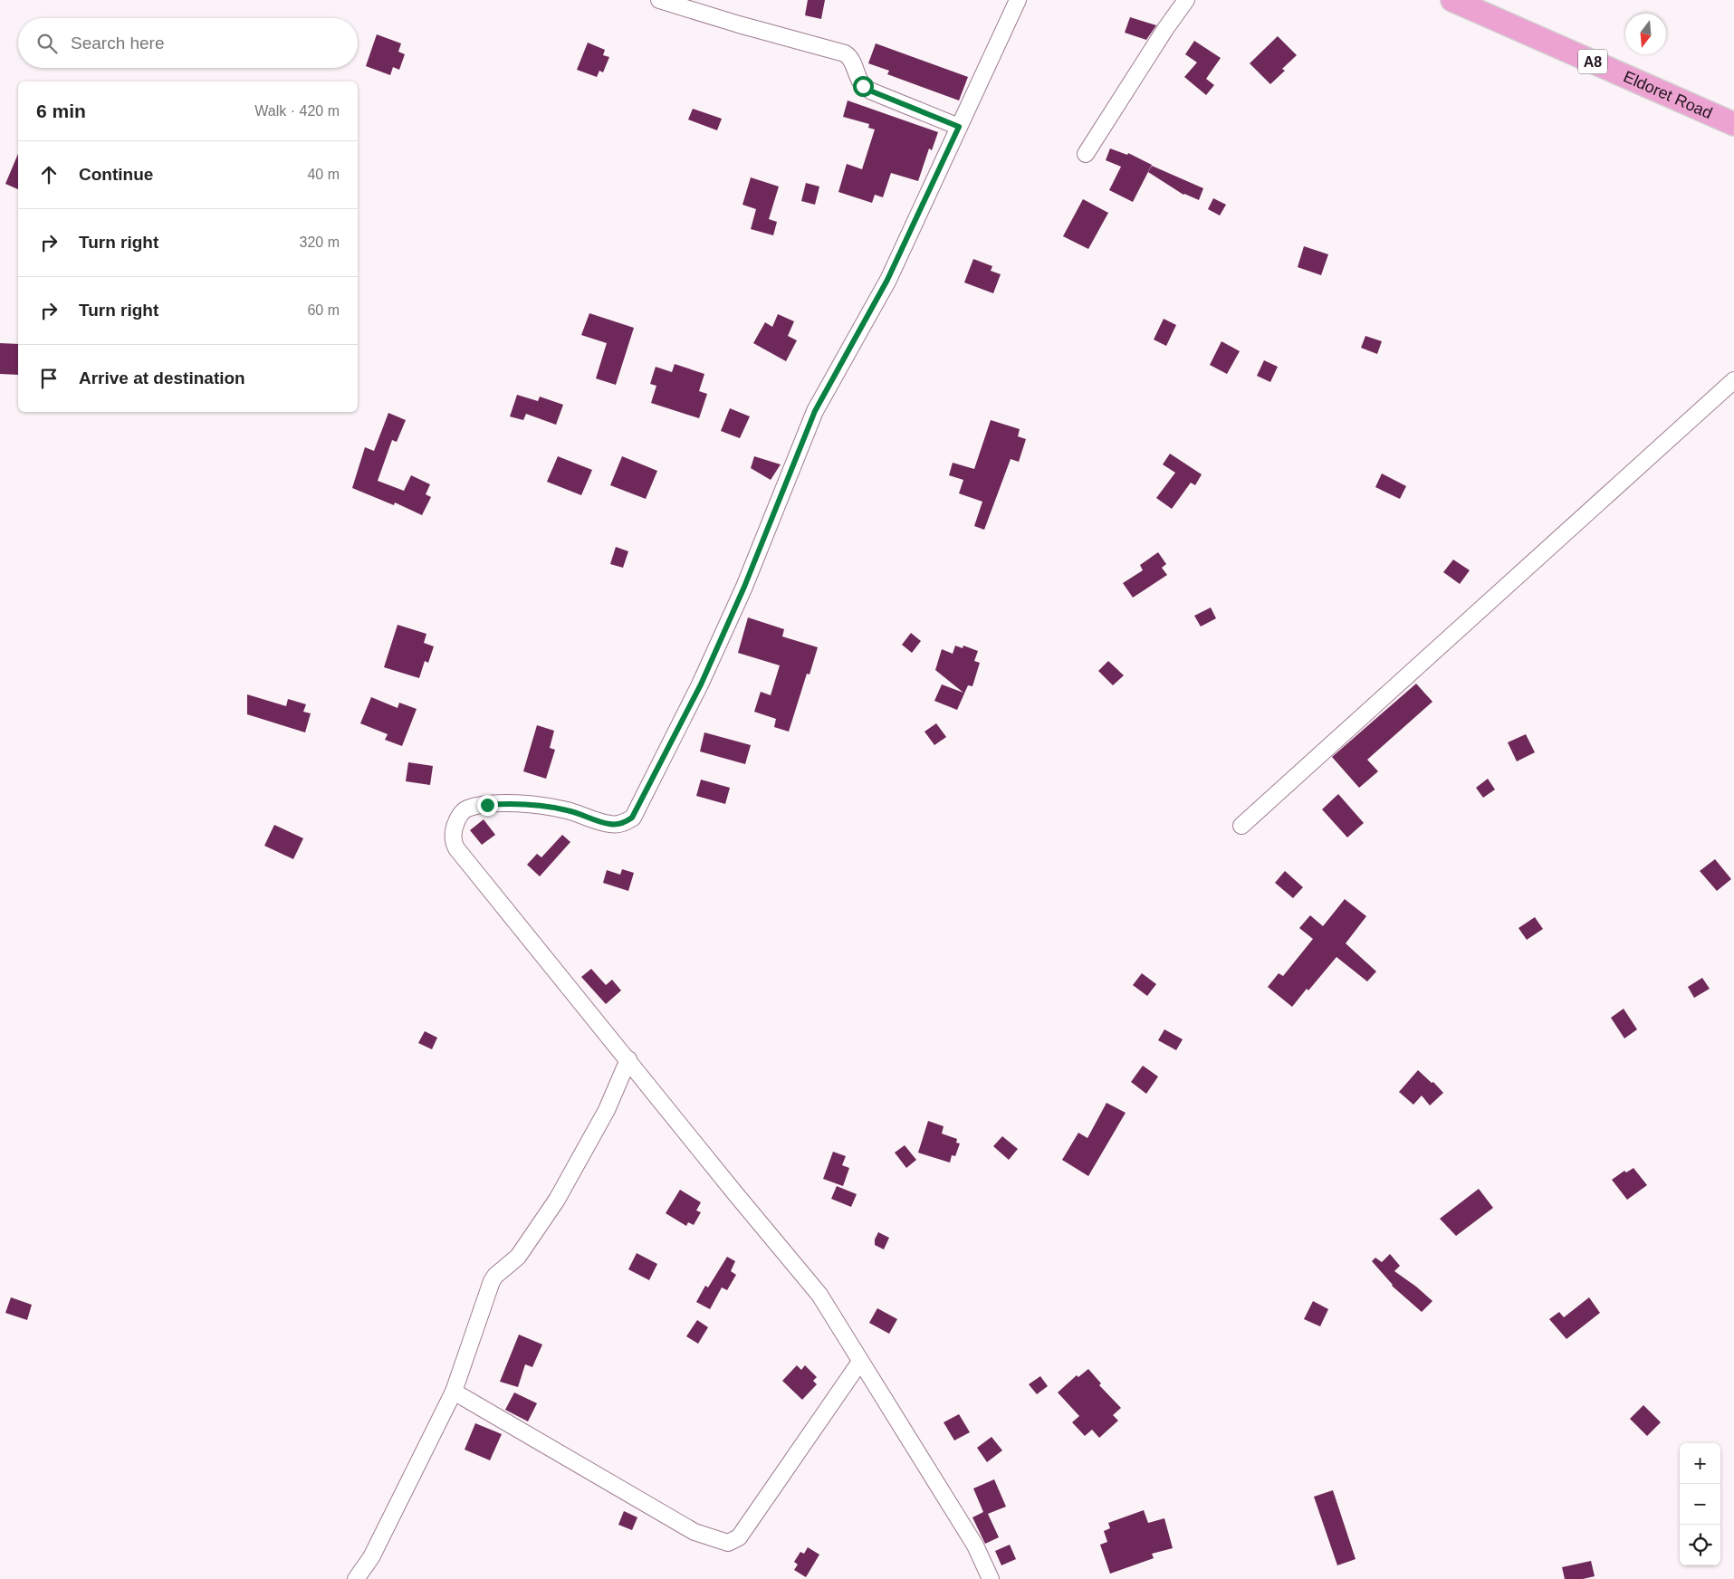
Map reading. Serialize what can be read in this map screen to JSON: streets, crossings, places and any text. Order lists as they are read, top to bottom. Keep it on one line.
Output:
{"streets":{"highway":["A8","Eldoret Road"]},"north":"bottom","page":{"search":"Search here","heading":["6 min","Walk · 420 m"],"list":[["Continue","40 m"],["Turn right","320 m"],["Turn right","60 m"],"Arrive at destination"],"map_buttons":["+","−"]}}
